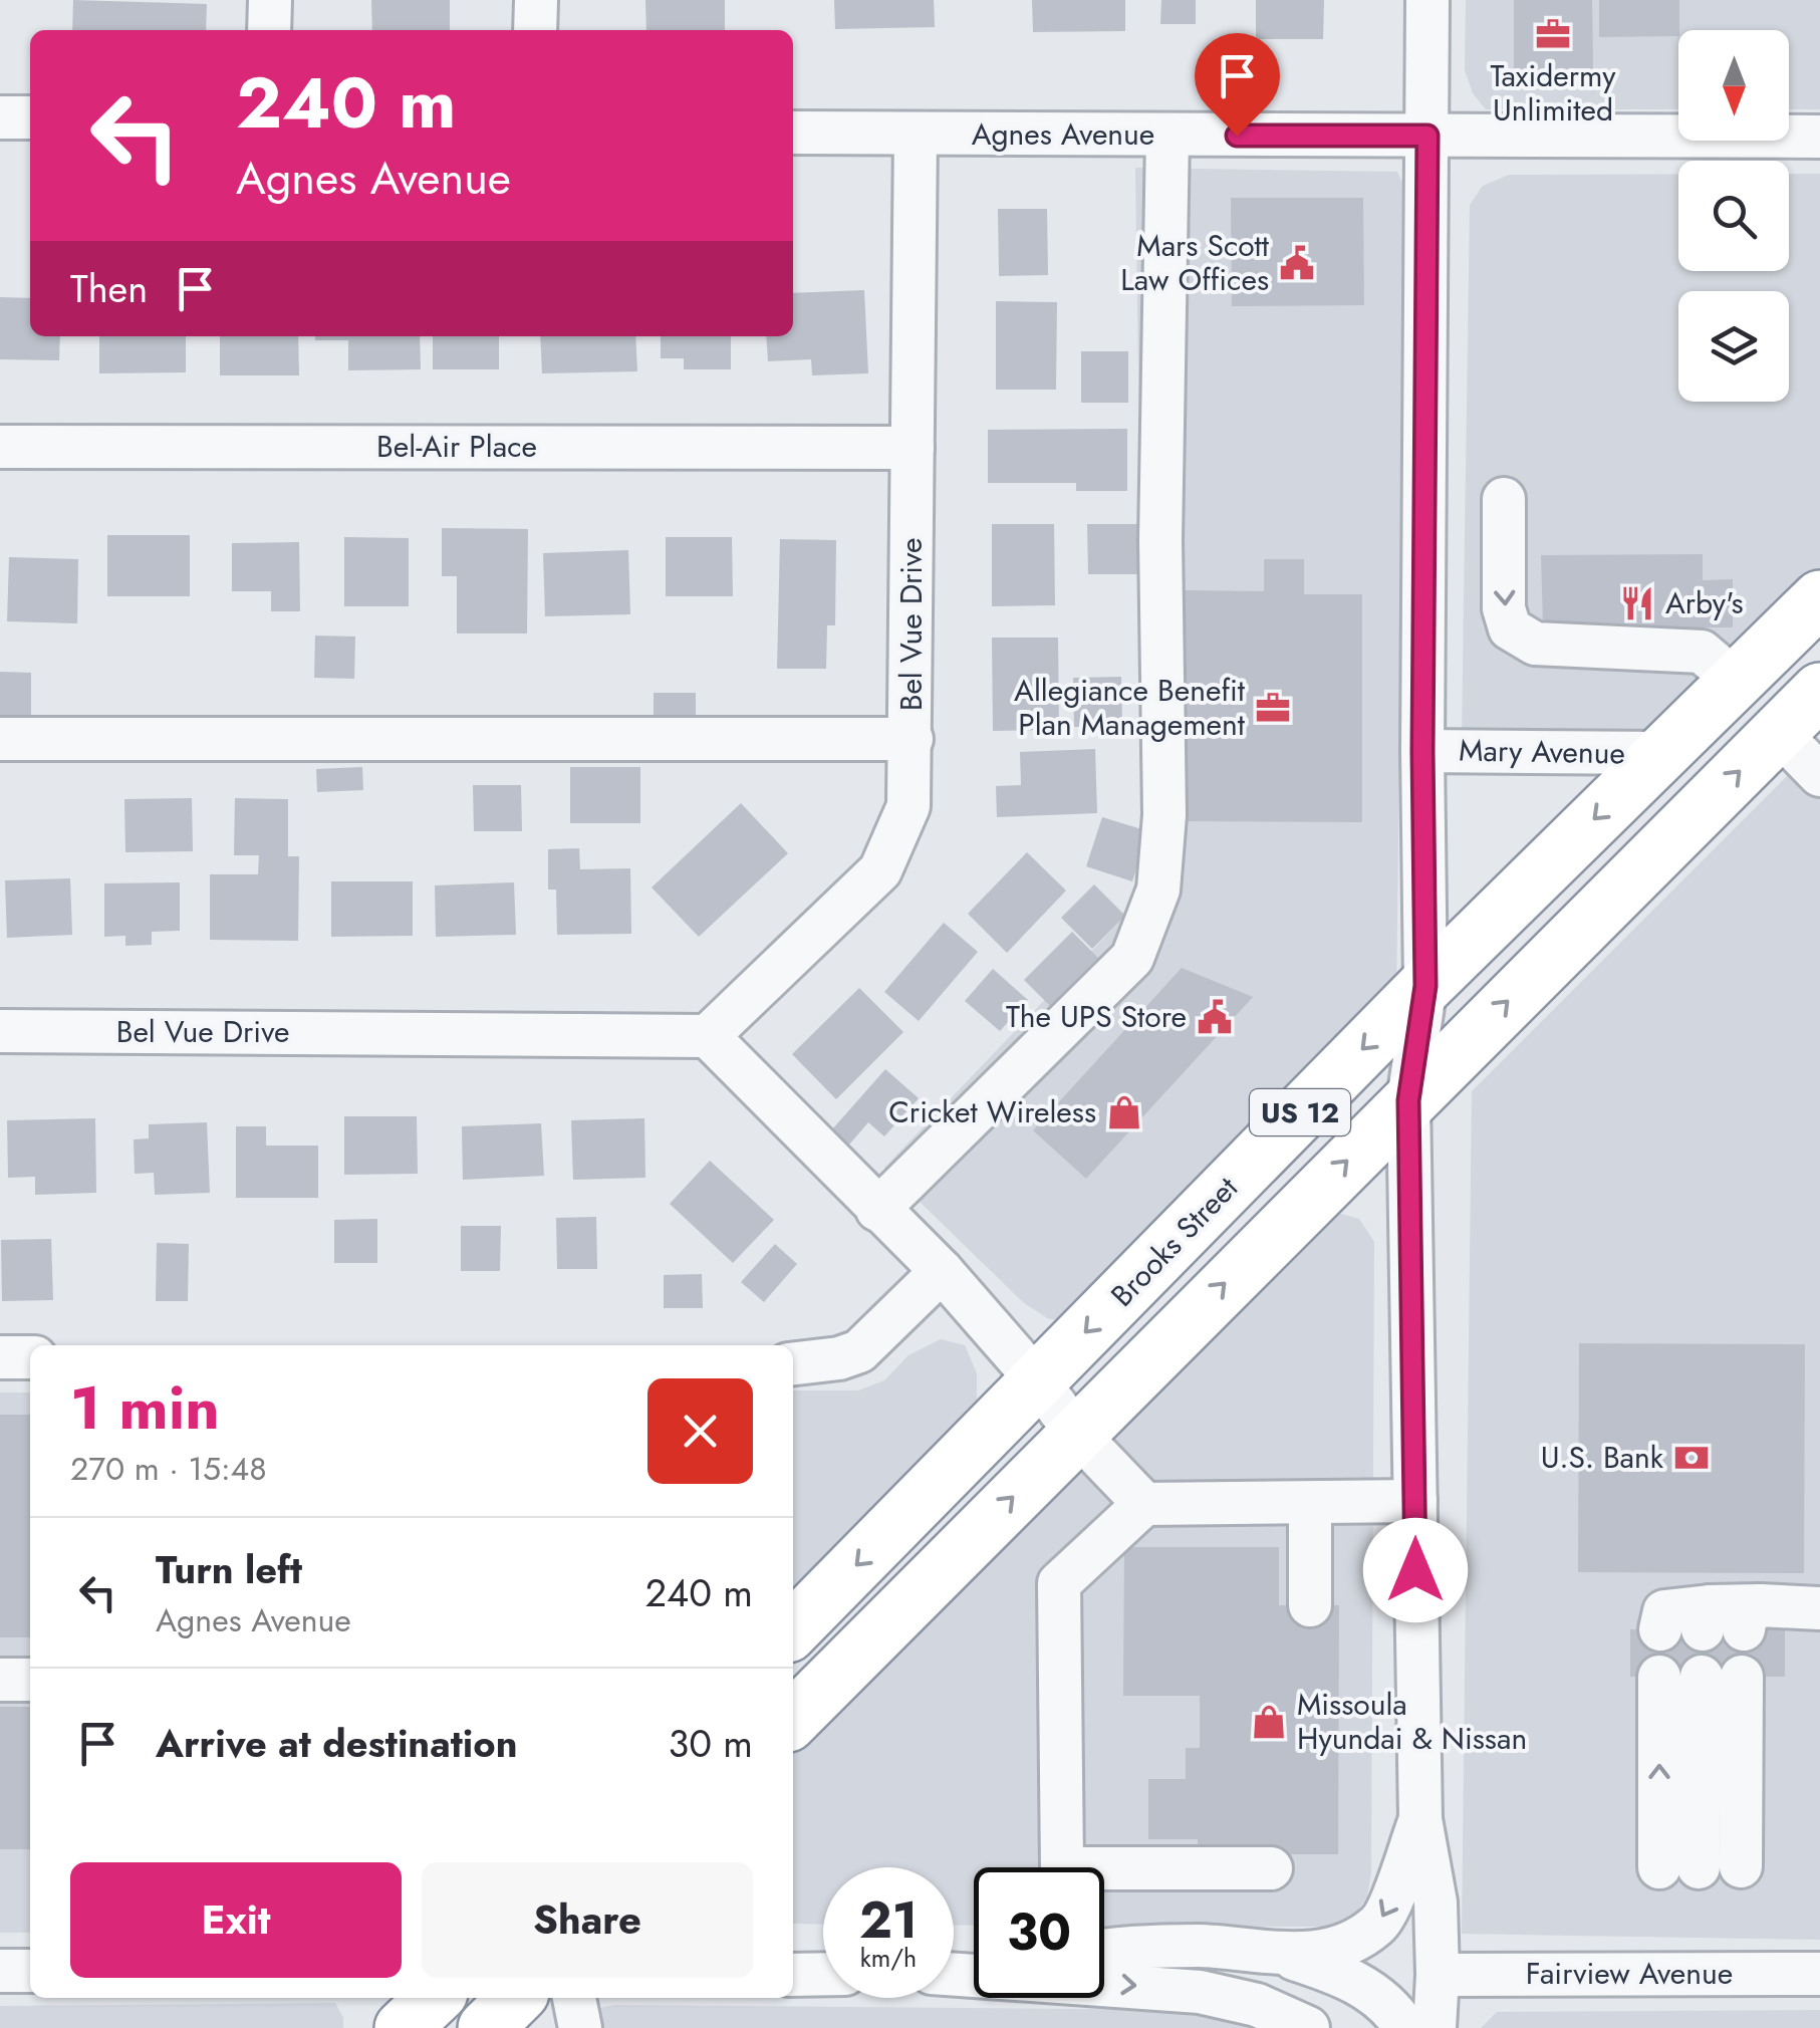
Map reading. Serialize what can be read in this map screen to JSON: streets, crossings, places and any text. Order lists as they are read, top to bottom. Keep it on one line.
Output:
{"streets":{"highway":["US 12","Brooks Street"],"street":["Agnes Avenue","Bel-Air Place","Bel Vue Drive","Mary Avenue","Fairview Avenue"]},"crossings":[["Agnes Avenue","Bel Vue Drive"],["Bel-Air Place","Bel Vue Drive"],["Mary Avenue","Brooks Street"]],"places":{"office":["Taxidermy Unlimited","Allegiance Benefit Plan Management"],"public building":["Mars Scott Law Offices","The UPS Store"],"restaurant":["Arby's"],"shop":["Cricket Wireless","Missoula Hyundai & Nissan"],"bank":["U.S. Bank"]},"north":"bottom","page":{"turn":["240 m","Agnes Avenue"],"then":"Then","heading":["1 min","270 m · 15:48"],"list":[{"name":"Turn left","note":"Agnes Avenue","value":"240 m"},{"name":"Arrive at destination","value":"30 m"}],"buttons":["Exit","Share"],"speed":"21 km/h","limit":"30"}}
